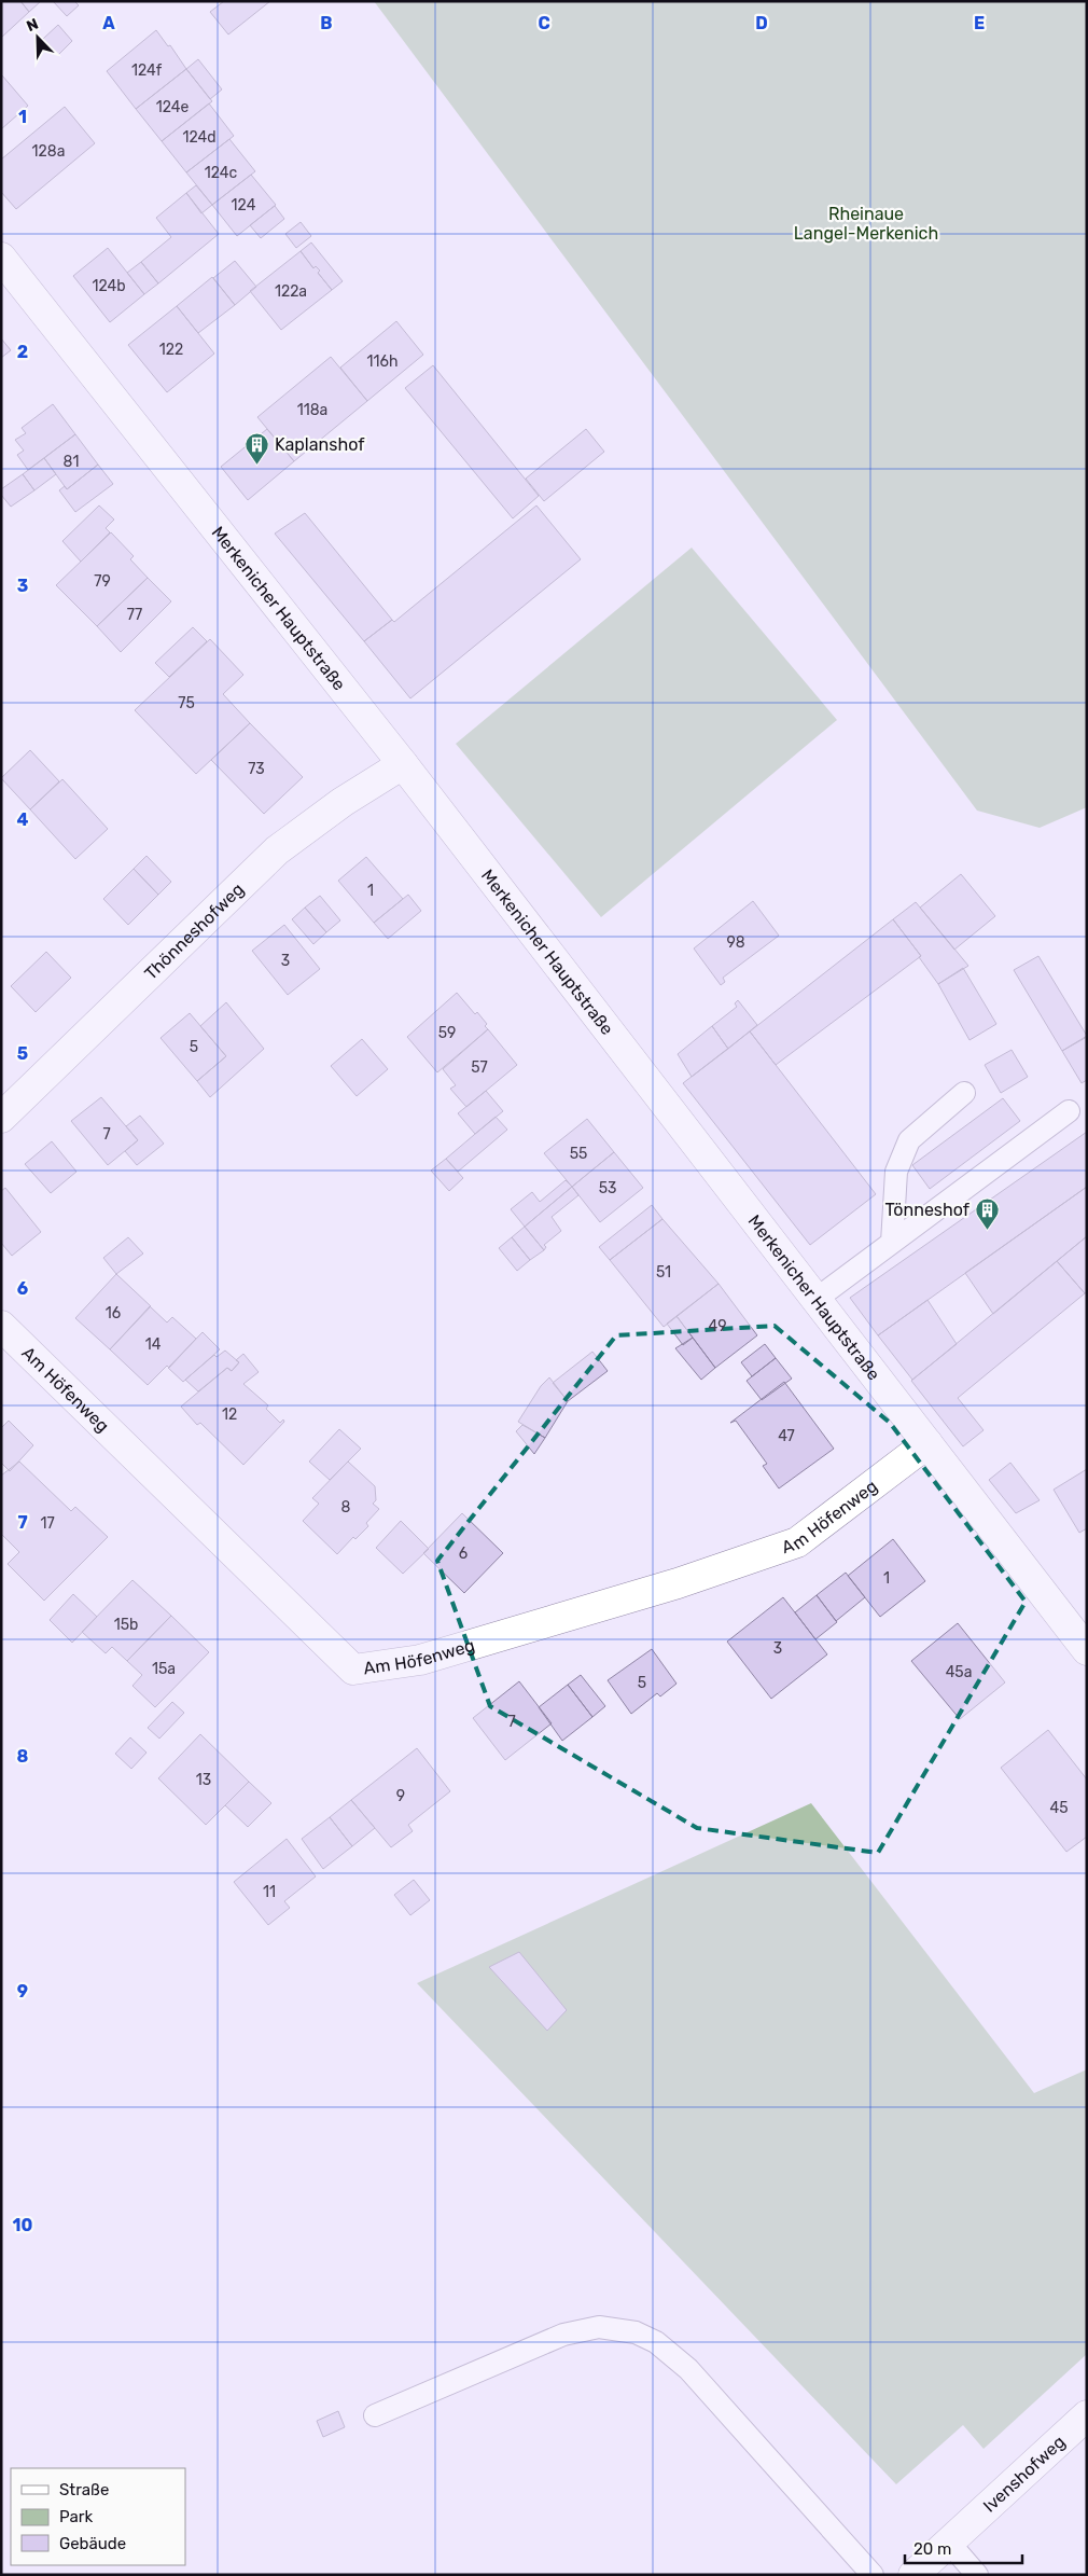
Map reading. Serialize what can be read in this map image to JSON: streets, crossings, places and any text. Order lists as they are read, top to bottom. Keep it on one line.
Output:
{"streets":{"street":["Merkenicher Hauptstraße","Thönneshofweg","Am Höfenweg","Ivenshofweg"]},"crossings":[["Merkenicher Hauptstraße","Thönneshofweg"],["Merkenicher Hauptstraße","Am Höfenweg"]],"parks":["Rheinaue Langel-Merkenich"],"places":{"building":["Kaplanshof","Tönneshof"]},"house_numbers":["124f","124e","124d","128a","124c","124","124b","122a","122","116h","118a","81","79","77","75","73","1","98","3","59","5","57","7","55","53","51","16","49","14","12","47","8","17","6","1","15b","3","15a","45a","5","7","13","9","45","11"],"legend":["Straße","Park","Gebäude"],"scale_bar":"20 m","north":"top left","grid":{"columns":["A","B","C","D","E"],"rows":["1","2","3","4","5","6","7","8","9","10"]}}
